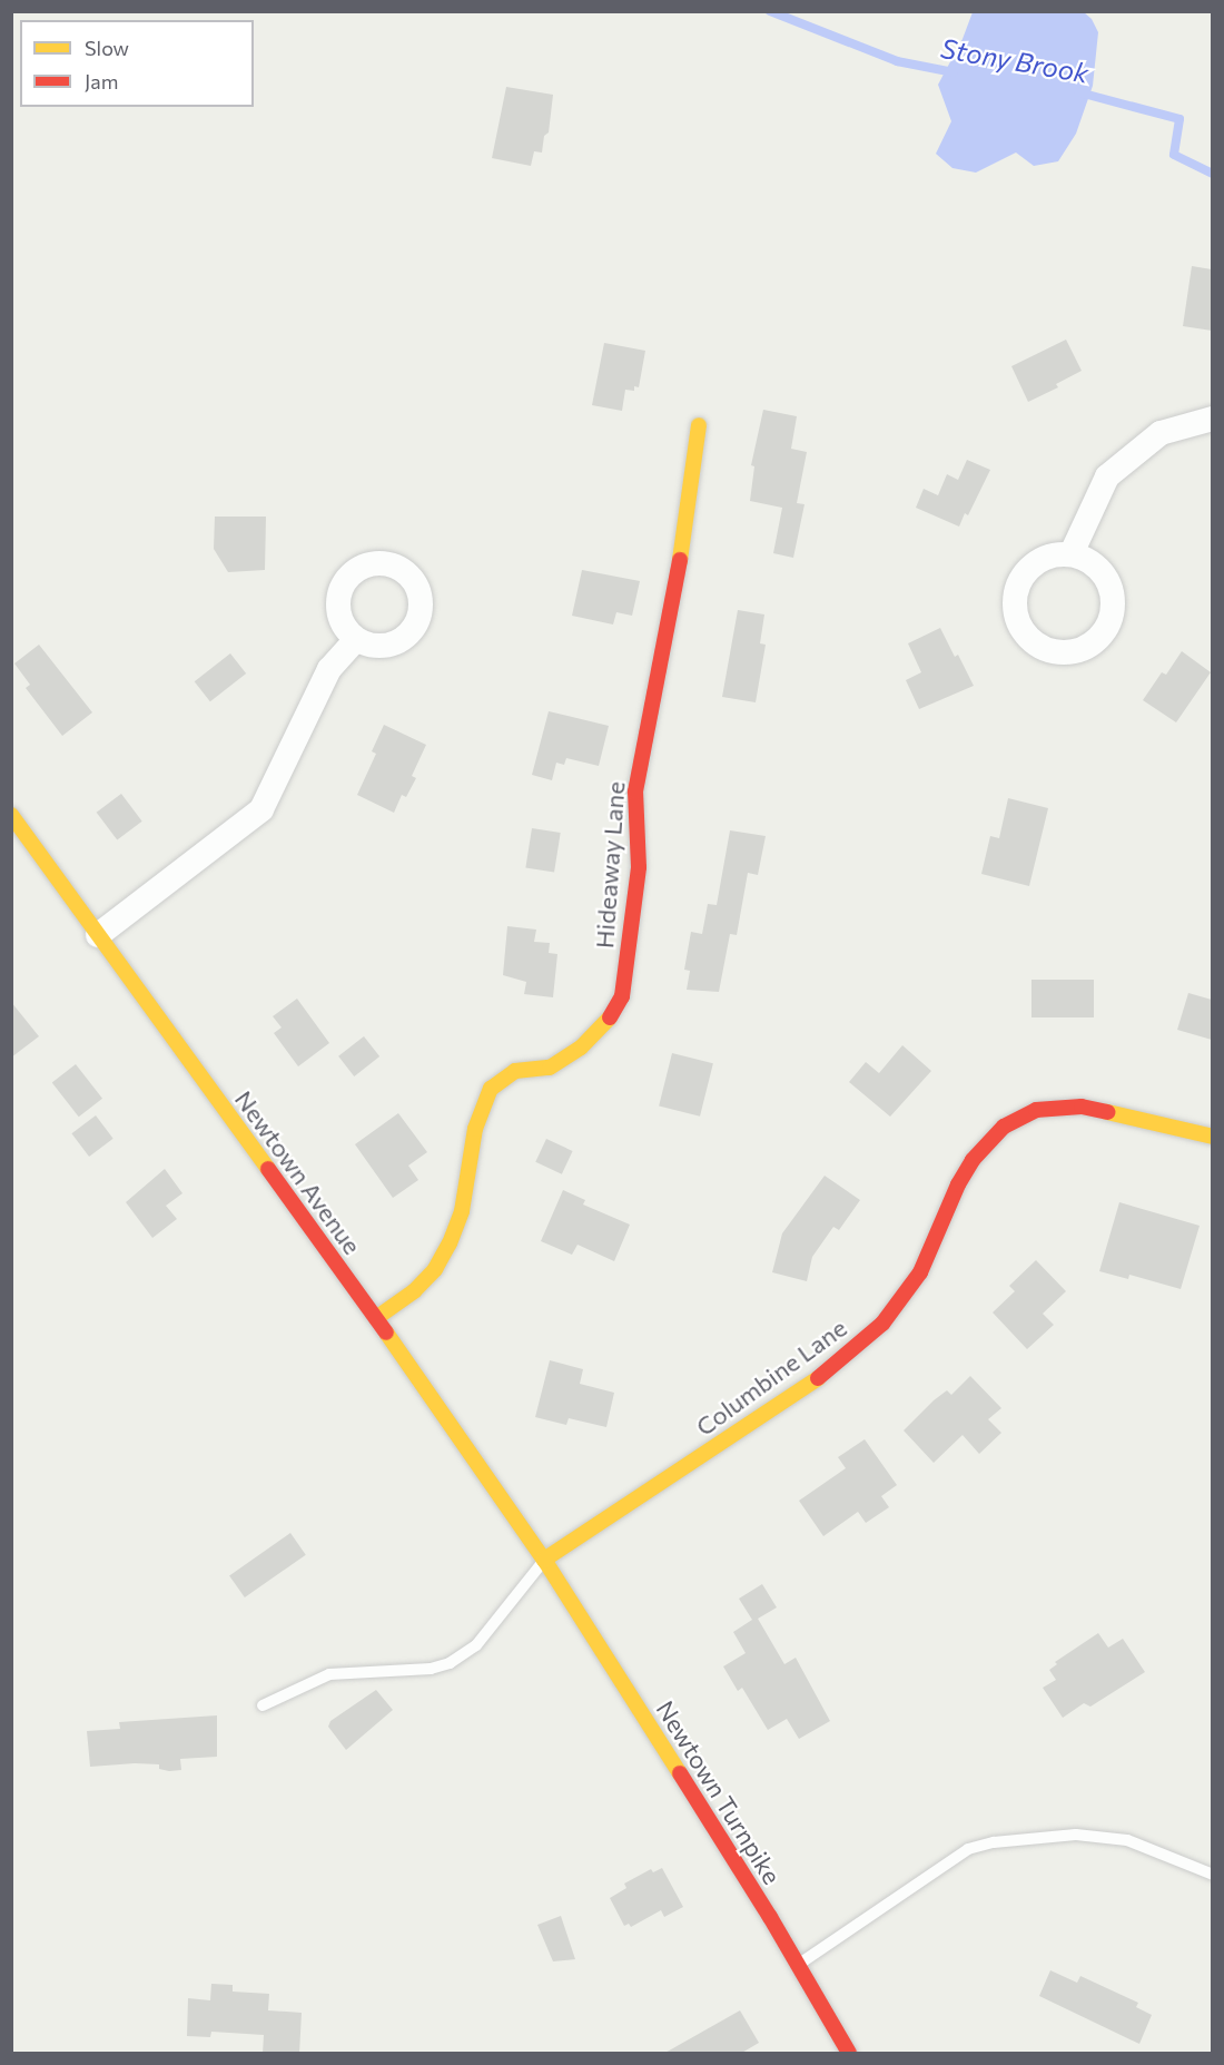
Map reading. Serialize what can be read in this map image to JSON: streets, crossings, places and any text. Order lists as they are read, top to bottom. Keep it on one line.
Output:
{"streets":{"street":["Hideaway Lane","Newtown Avenue","Columbine Lane","Newtown Turnpike"]},"crossings":[["Hideaway Lane","Newtown Avenue"],["Newtown Avenue","Columbine Lane"],["Newtown Avenue","Newtown Turnpike"],["Columbine Lane","Newtown Turnpike"]],"water":["Stony Brook"],"legend":["Slow","Jam"]}
